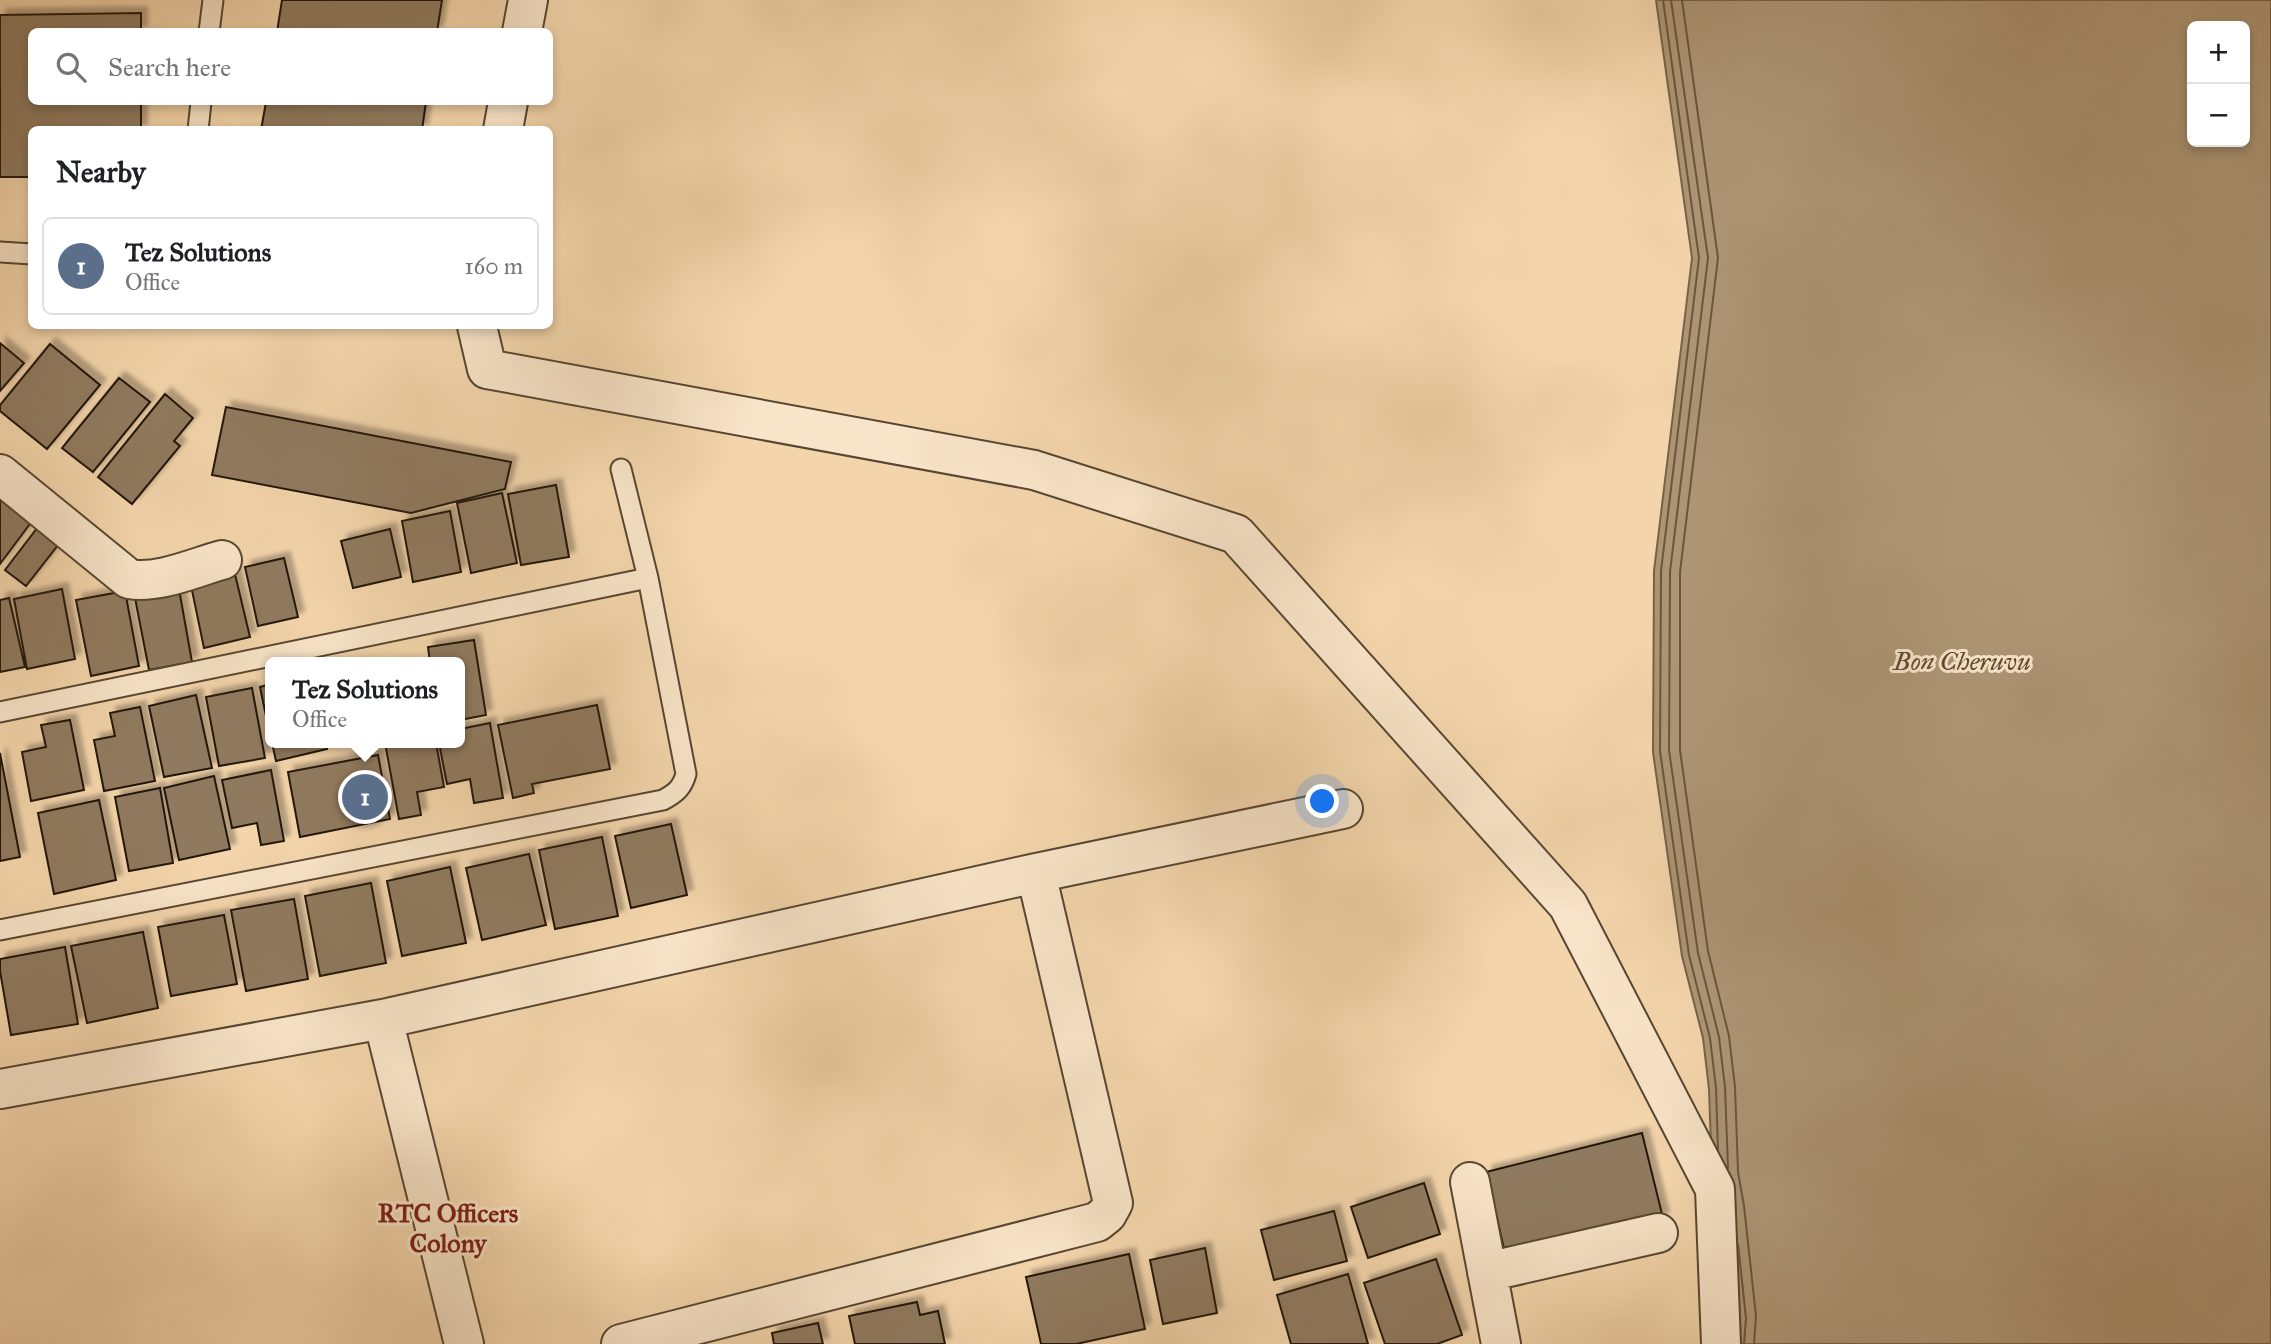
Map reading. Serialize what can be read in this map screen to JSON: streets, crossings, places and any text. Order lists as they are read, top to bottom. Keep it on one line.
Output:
{"districts":["RTC Officers Colony"],"water":["Bon Cheruvu"],"page":{"map_buttons":["+","−"],"search":"Search here","heading":"Nearby","list":[{"mark":"1","name":"Tez Solutions","note":"Office","value":"160 m"}],"popup":["Tez Solutions","Office"],"pins":"1"}}
